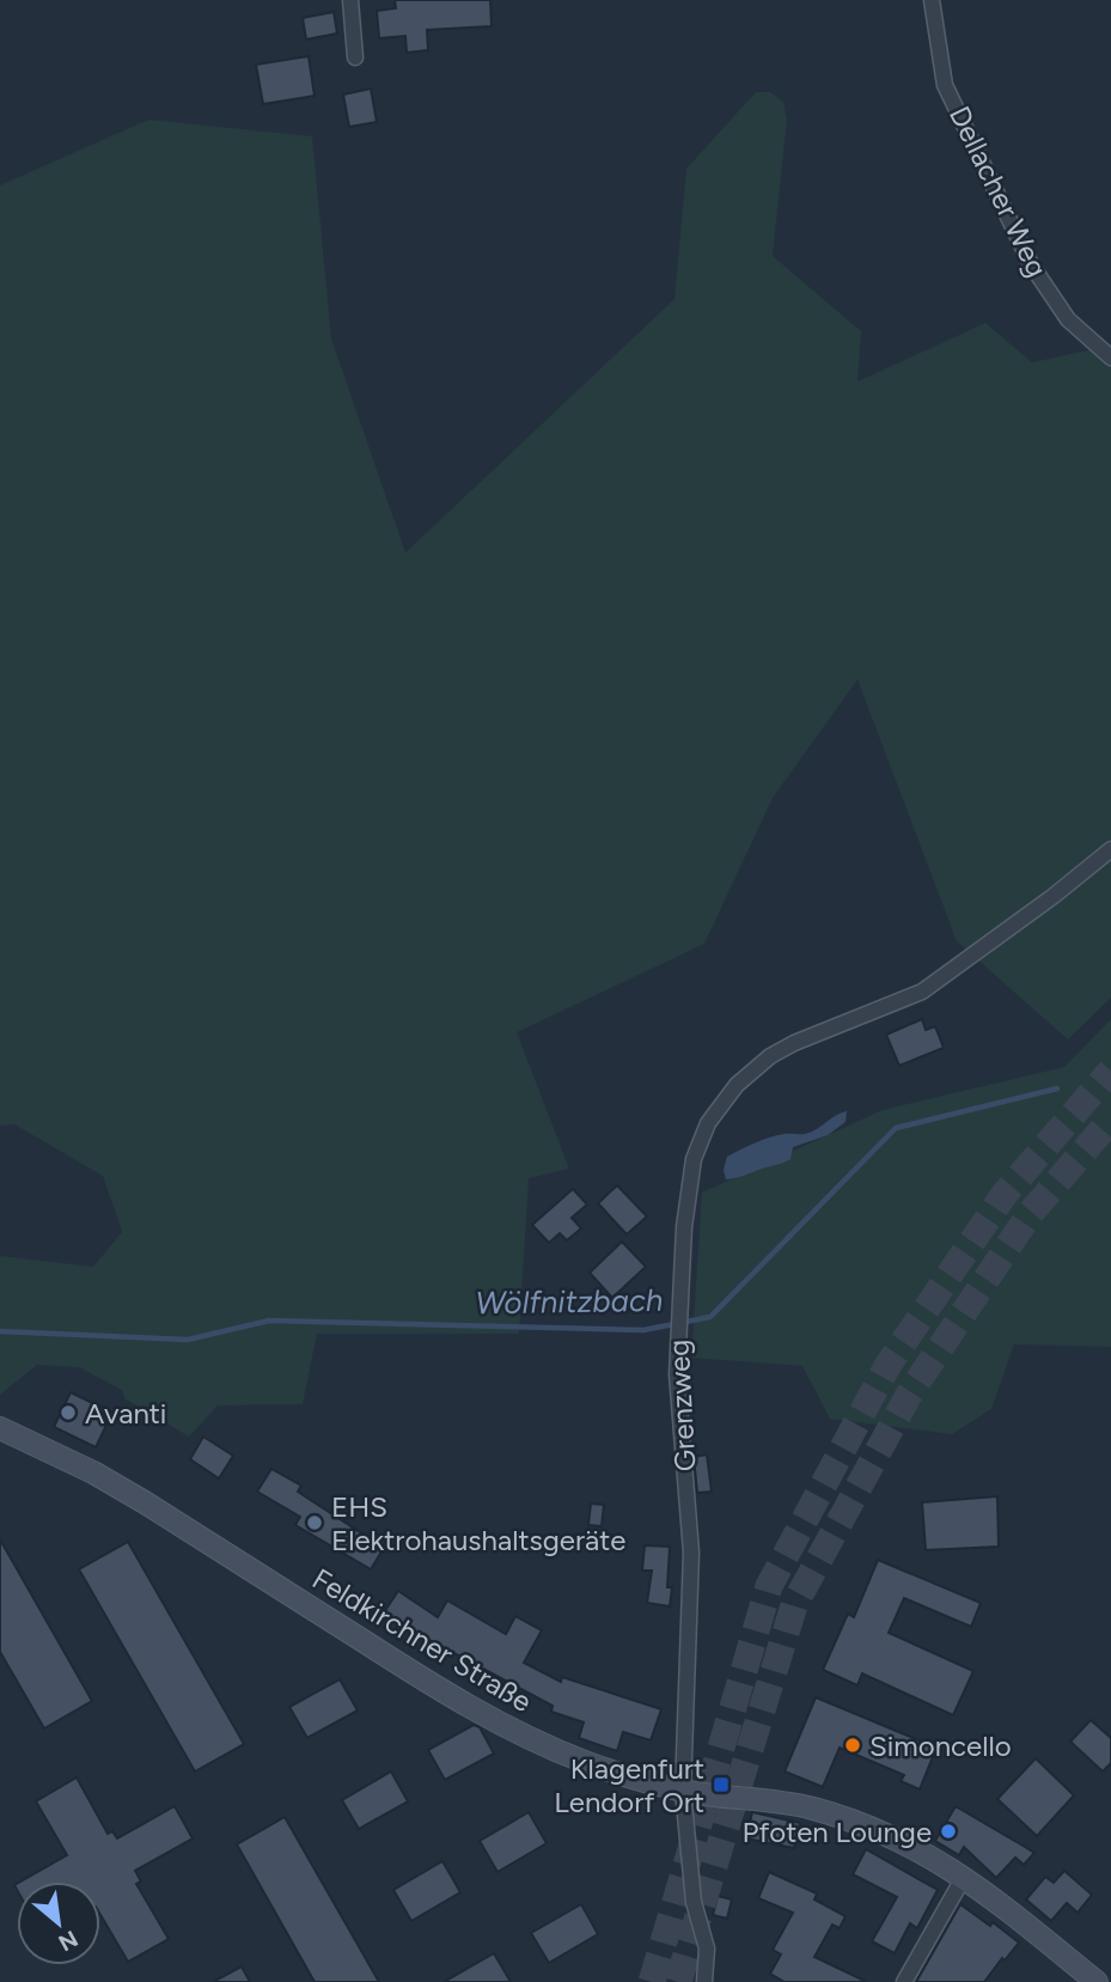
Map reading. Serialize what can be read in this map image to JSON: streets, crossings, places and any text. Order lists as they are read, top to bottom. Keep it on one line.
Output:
{"streets":{"street":["Dellacher Weg","Grenzweg","Feldkirchner Straße"]},"crossings":[["Grenzweg","Feldkirchner Straße"]],"water":["Wölfnitzbach"],"places":{"other":["Avanti","EHS Elektrohaushaltsgeräte","Simoncello","Pfoten Lounge"],"transit":["Klagenfurt Lendorf Ort"]},"north":"bottom right"}
